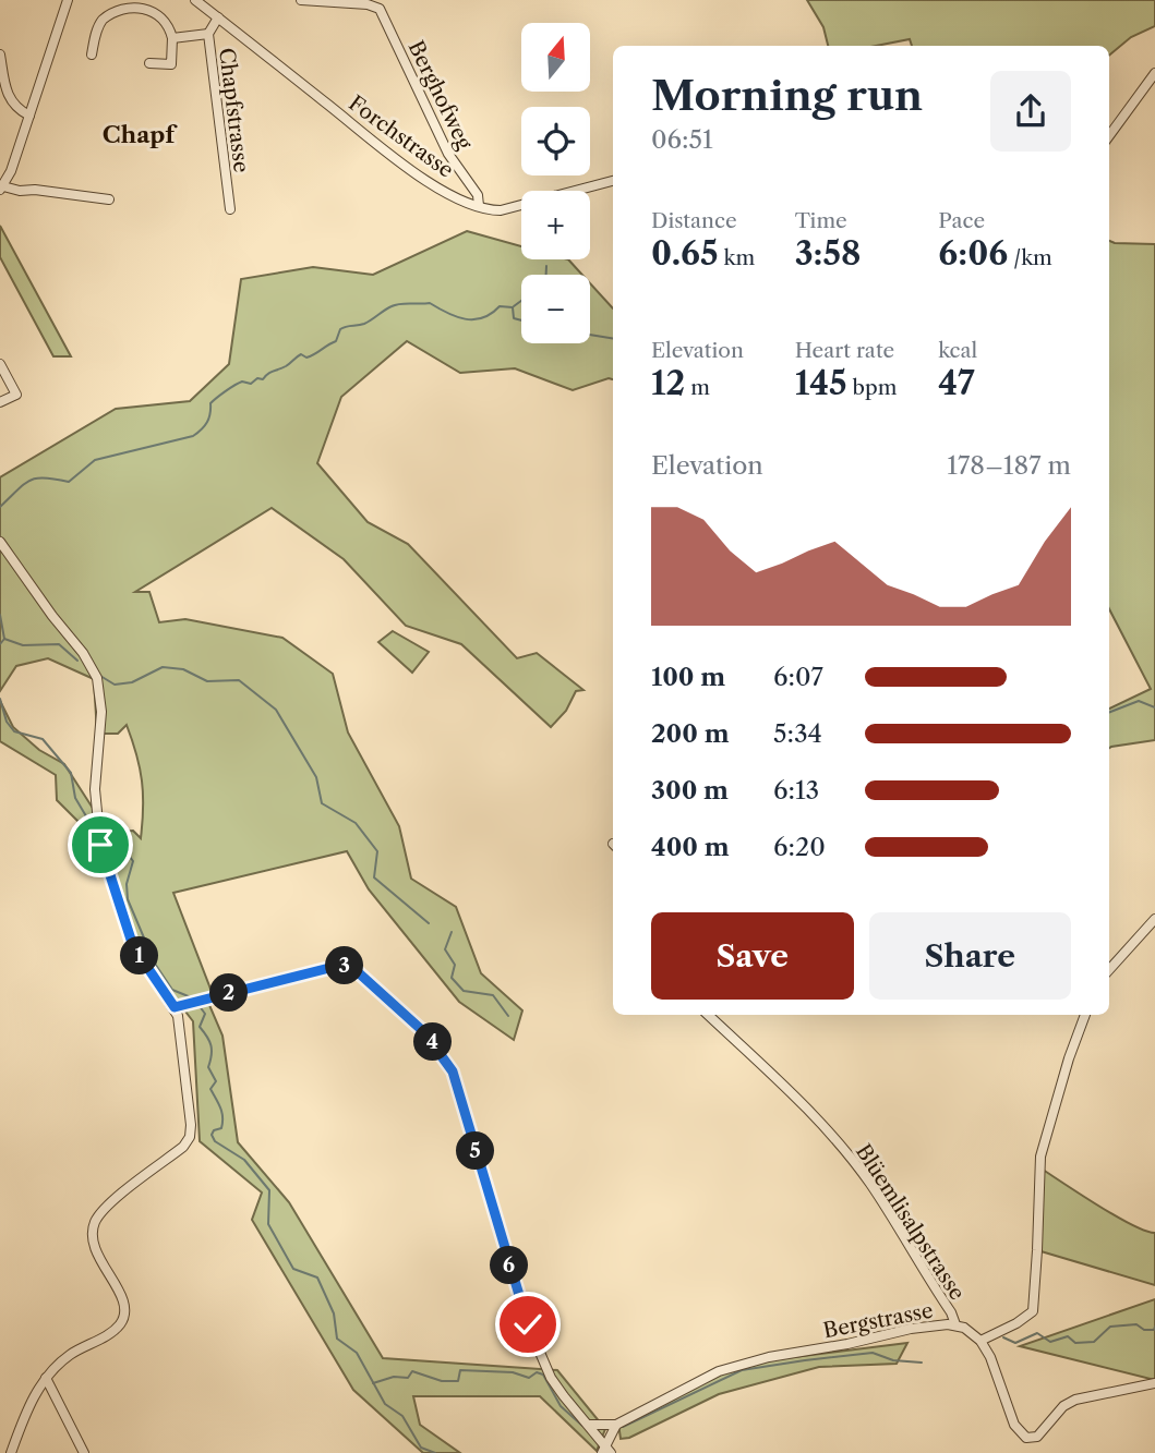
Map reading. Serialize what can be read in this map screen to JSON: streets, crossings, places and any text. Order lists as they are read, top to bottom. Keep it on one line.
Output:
{"streets":{"street":["Berghofweg","Chapfstrasse","Forchstrasse","Blüemlisalpstrasse","Bergstrasse"]},"crossings":[["Berghofweg","Forchstrasse"],["Chapfstrasse","Forchstrasse"],["Blüemlisalpstrasse","Bergstrasse"]],"districts":["Chapf"],"north":"top","page":{"map_buttons":["+","−"],"heading":["Morning run","06:51"],"stats":[["Distance","0.65 km"],["Time","3:58"],["Pace","6:06 /km"],["Elevation","12 m"],["Heart rate","145 bpm"],["kcal","47"]],"chart":["Elevation","178–187 m"],"list":[{"name":"100 m","note":"6:07"},{"name":"200 m","note":"5:34"},{"name":"300 m","note":"6:13"},{"name":"400 m","note":"6:20"}],"buttons":["Save","Share"],"pins":["1","3","2","4","5","6"]}}
